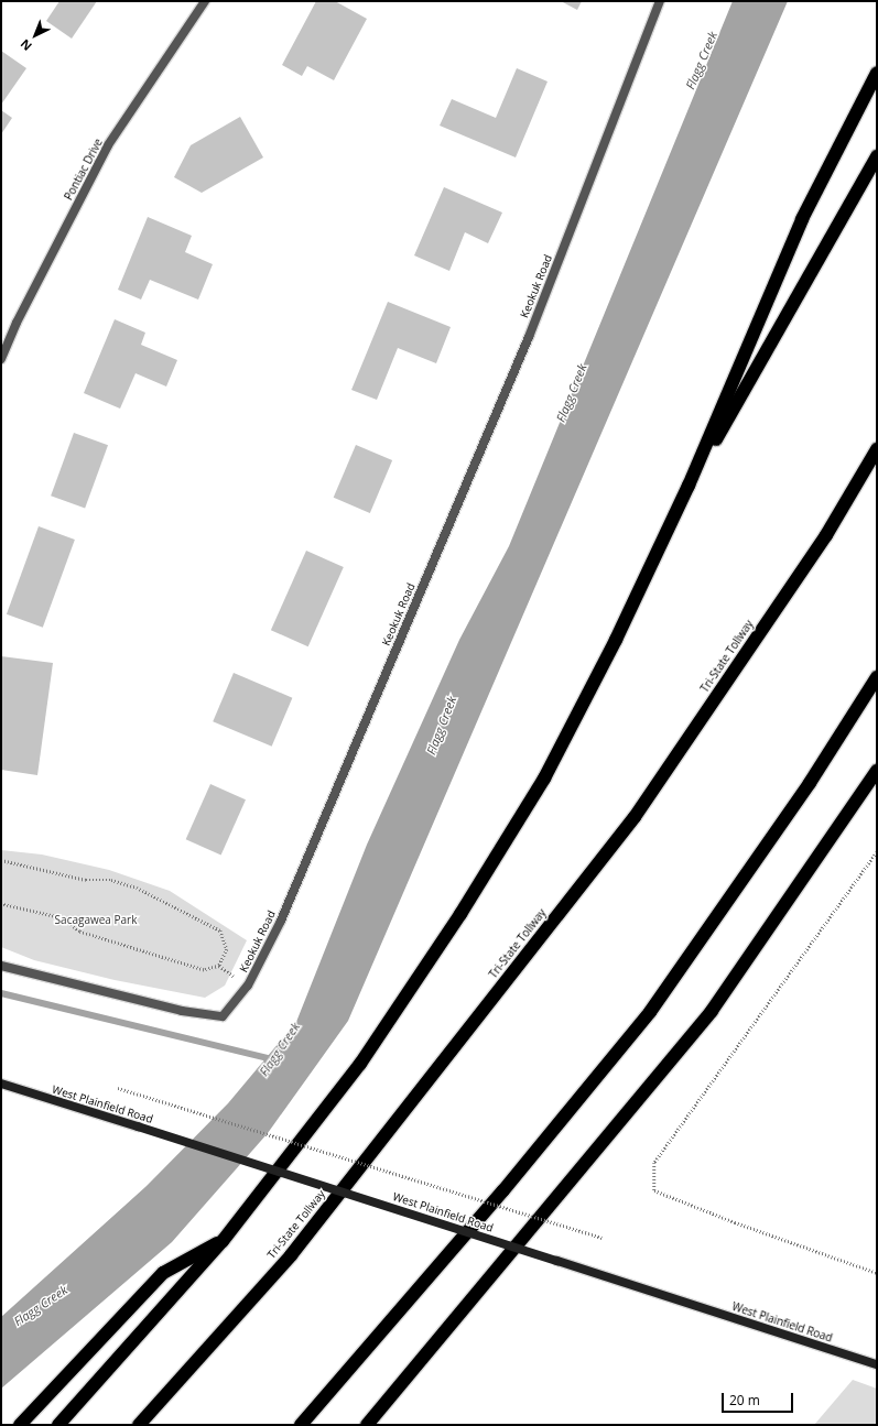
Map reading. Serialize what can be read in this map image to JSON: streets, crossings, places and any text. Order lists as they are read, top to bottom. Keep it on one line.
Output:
{"streets":{"highway":["Tri-State Tollway"],"main road":["West Plainfield Road"],"street":["Pontiac Drive","Keokuk Road"]},"water":["Flagg Creek"],"parks":["Sacagawea Park"],"scale_bar":"20 m","north":"bottom left"}
